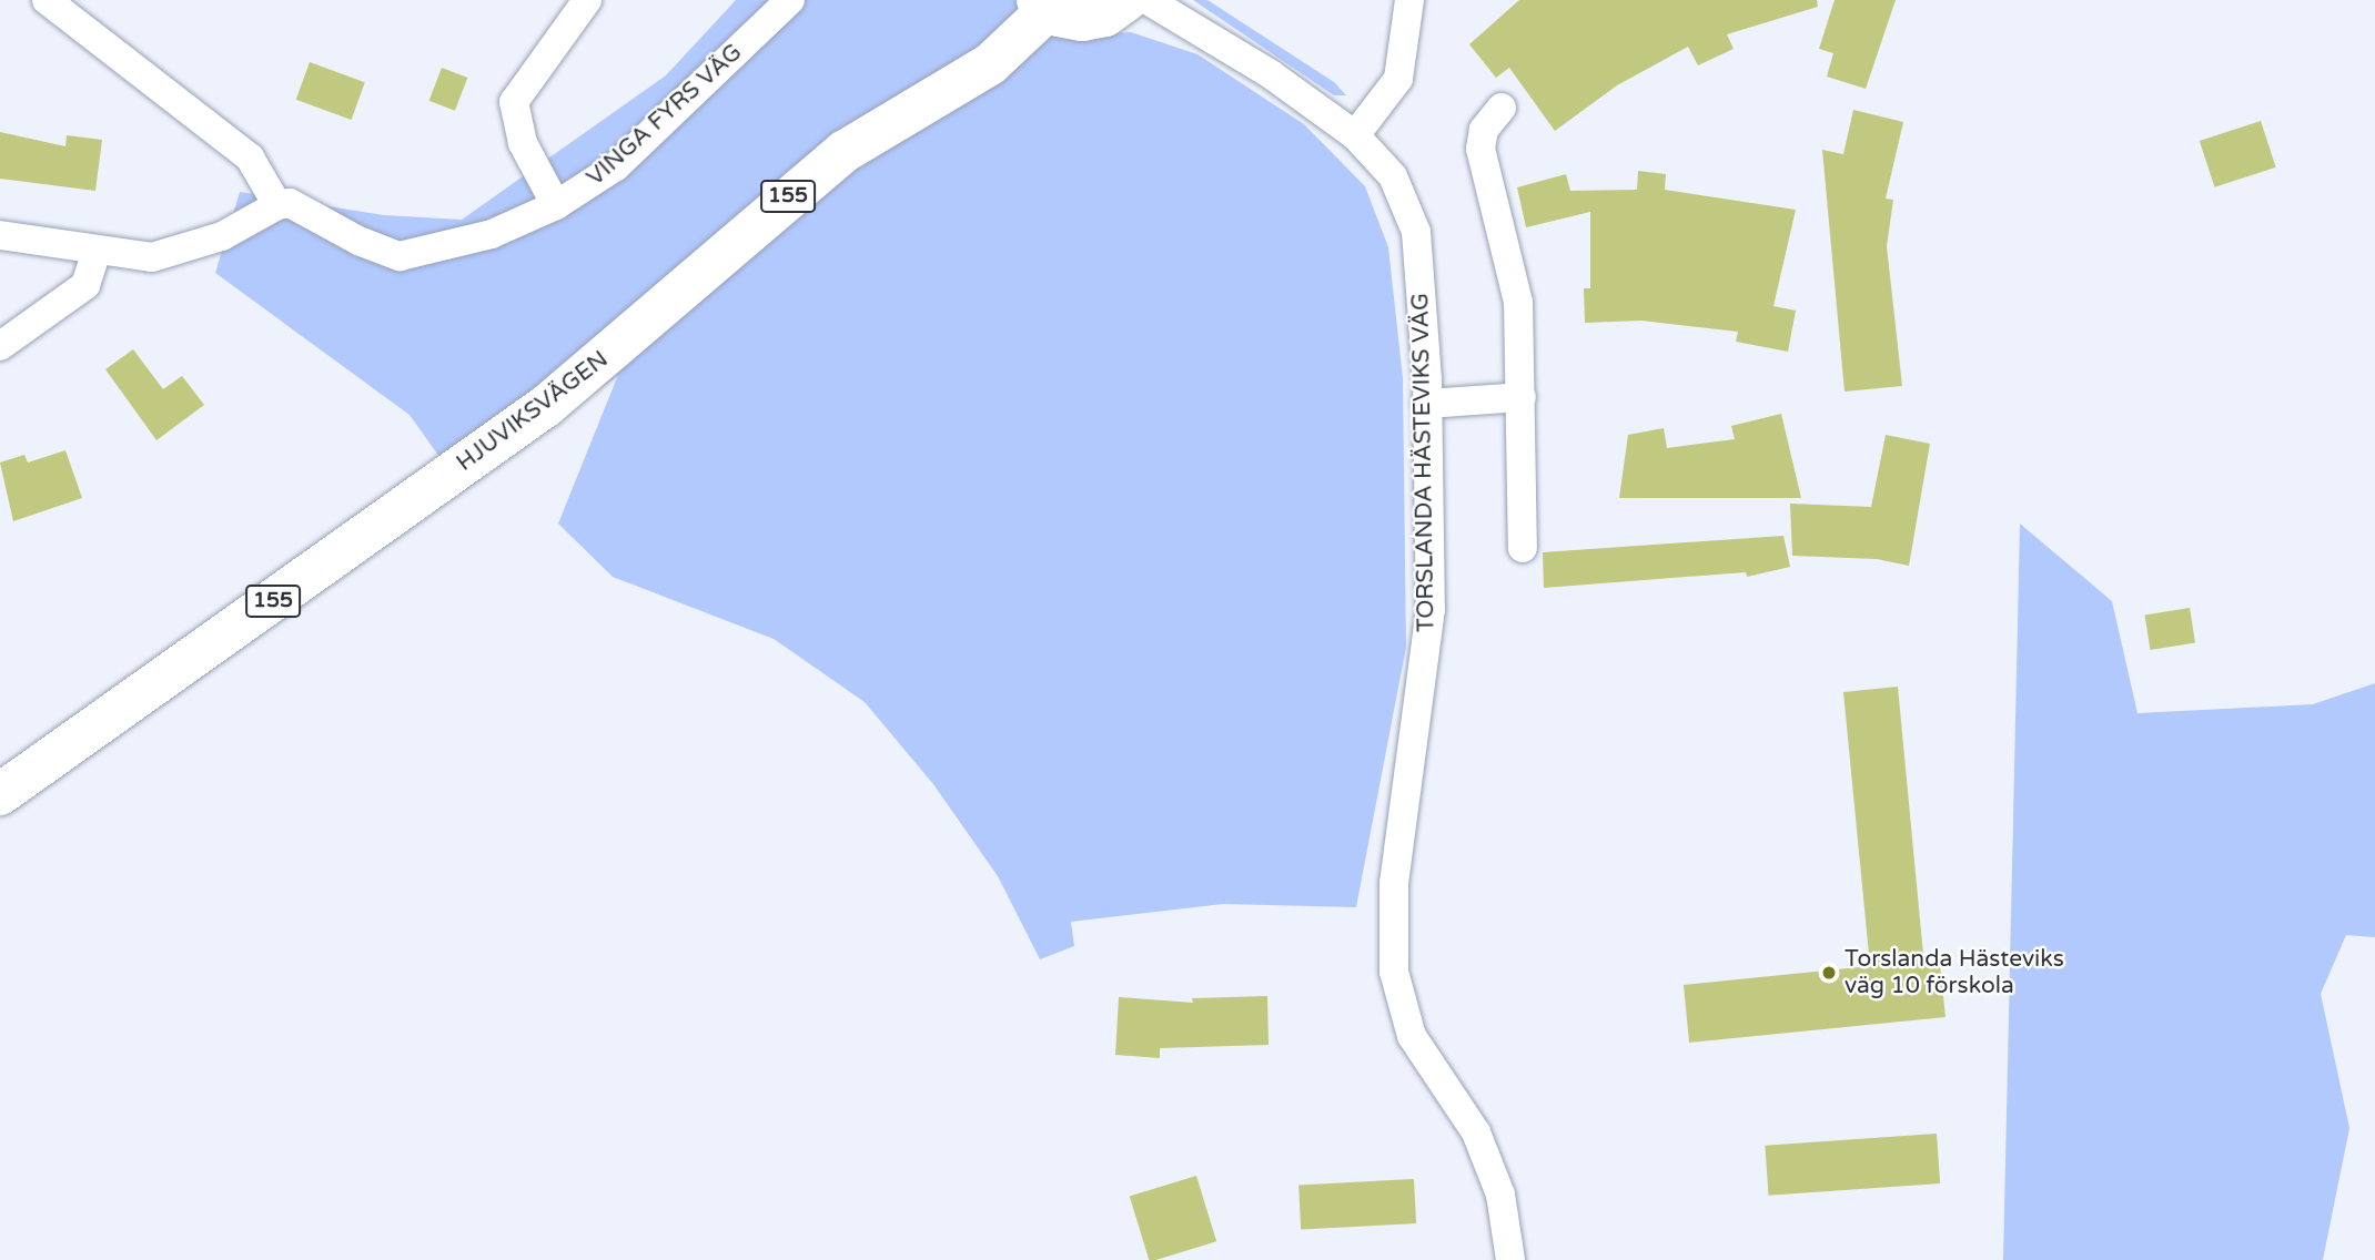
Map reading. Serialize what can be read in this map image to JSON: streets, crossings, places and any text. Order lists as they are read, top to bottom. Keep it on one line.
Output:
{"streets":{"main road":["155","HJUVIKSVÄGEN"],"street":["VINGA FYRS VÄG","TORSLANDA HÄSTEVIKS VÄG"]},"places":["Torslanda Hästeviks väg 10 förskola"]}
